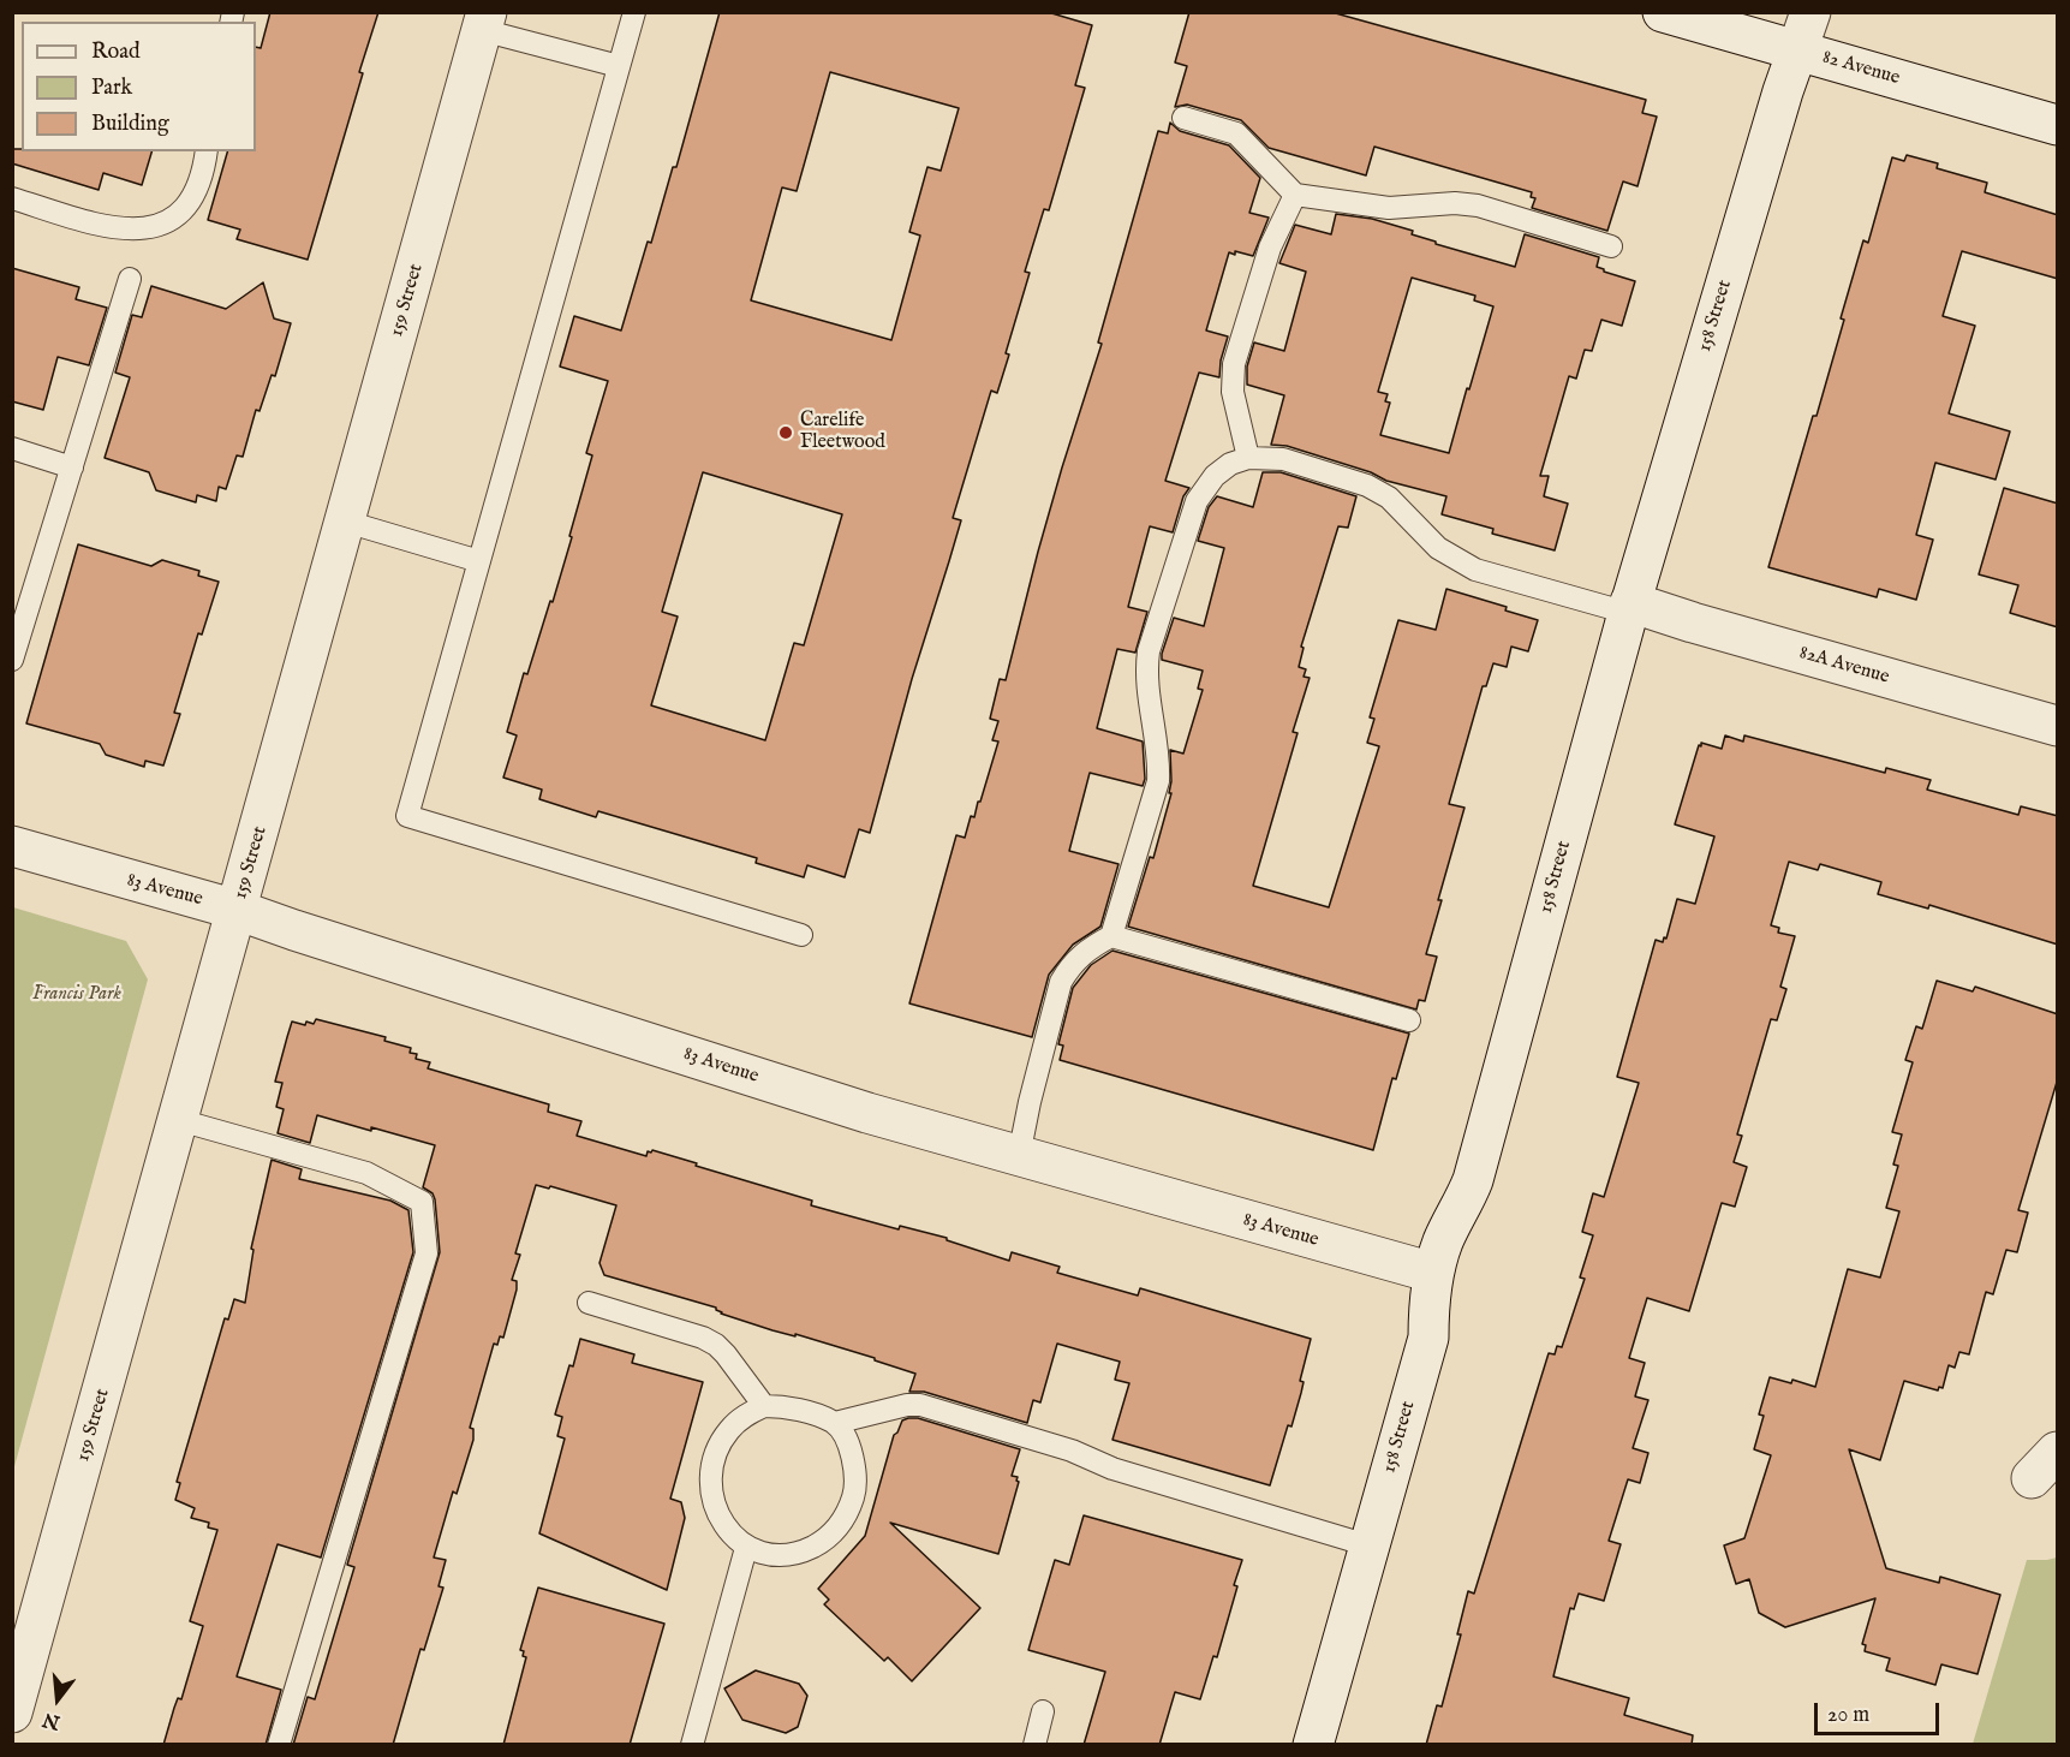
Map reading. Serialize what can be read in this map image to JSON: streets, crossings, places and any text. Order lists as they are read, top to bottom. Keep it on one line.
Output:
{"streets":{"street":["82 Avenue","159 Street","158 Street","82A Avenue","83 Avenue"]},"crossings":[["82 Avenue","158 Street"],["159 Street","83 Avenue"],["158 Street","82A Avenue"],["158 Street","83 Avenue"]],"parks":["Francis Park"],"places":["Carelife Fleetwood"],"legend":["Road","Park","Building"],"scale_bar":"20 m","north":"bottom"}
